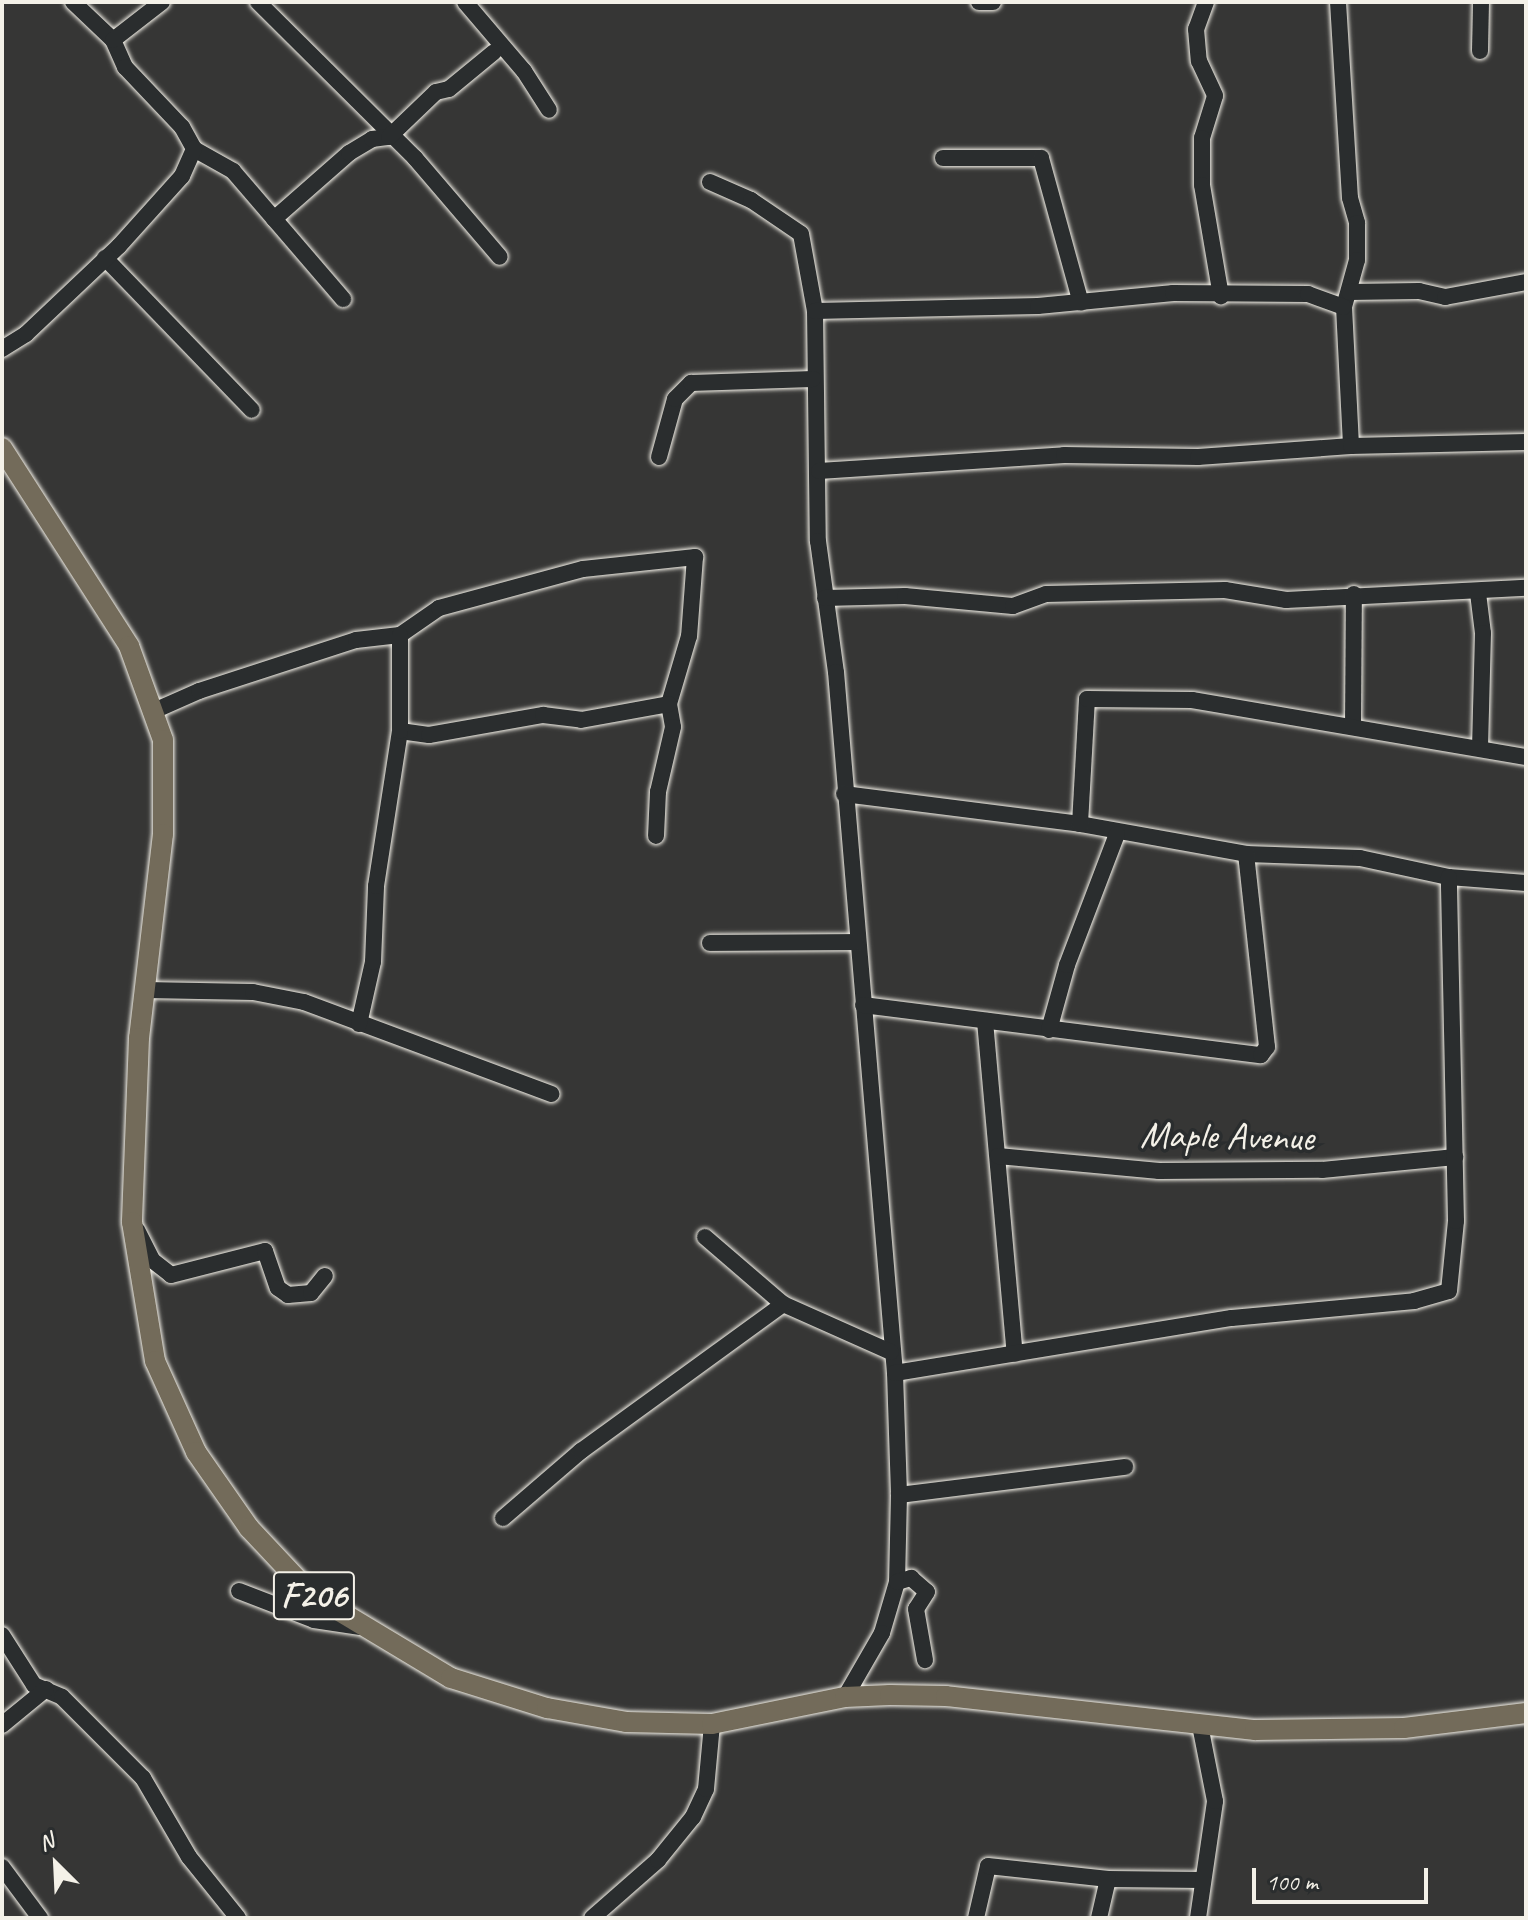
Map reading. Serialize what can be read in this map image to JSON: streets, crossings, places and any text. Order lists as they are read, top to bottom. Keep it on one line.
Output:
{"streets":{"main road":["F206"],"street":["Maple Avenue"]},"scale_bar":"100 m","north":"top left"}
